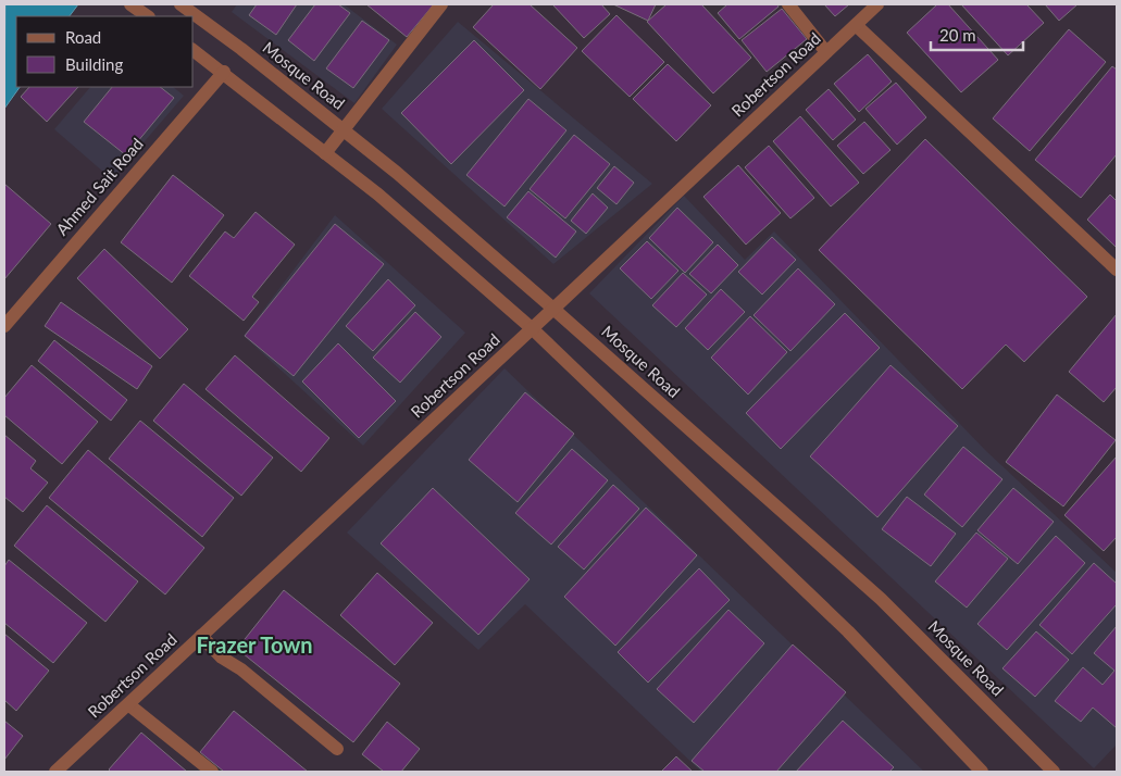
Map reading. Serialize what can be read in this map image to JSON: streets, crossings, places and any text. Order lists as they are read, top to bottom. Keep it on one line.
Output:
{"streets":{"street":["Robertson Road","Mosque Road","Ahmed Sait Road"]},"crossings":[["Robertson Road","Mosque Road"]],"districts":["Frazer Town"],"legend":["Road","Building"],"scale_bar":"20 m"}
